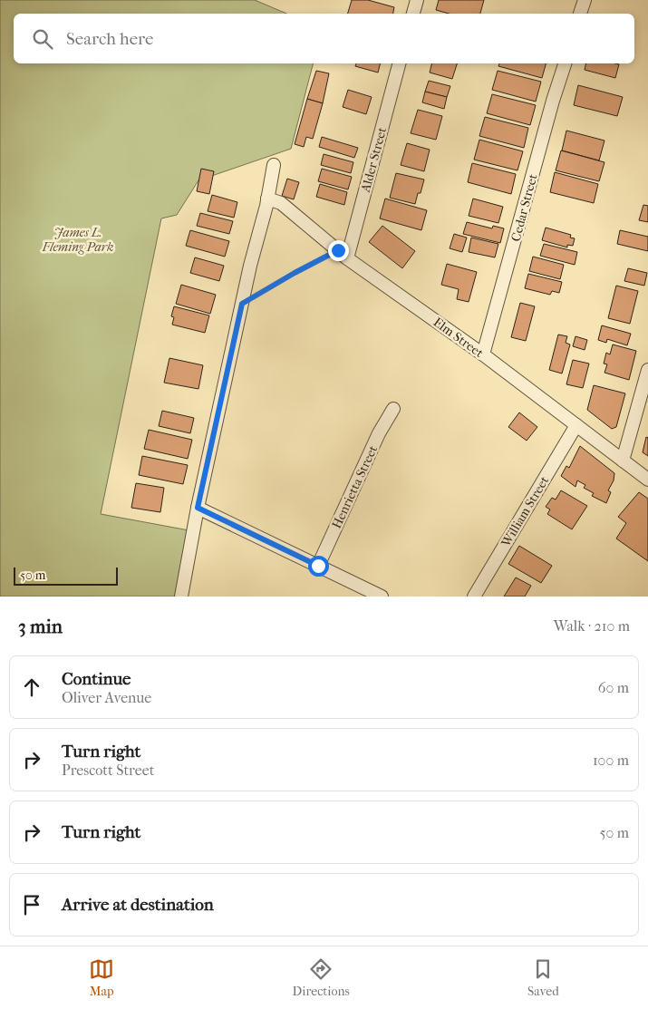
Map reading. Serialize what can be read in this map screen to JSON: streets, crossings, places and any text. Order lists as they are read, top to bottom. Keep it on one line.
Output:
{"streets":{"street":["Alder Street","Cedar Street","Elm Street","Henrietta Street","William Street"]},"crossings":[["Alder Street","Elm Street"],["Cedar Street","Elm Street"],["Elm Street","William Street"]],"parks":["James L. Fleming Park"],"scale_bar":"50 m","page":{"search":"Search here","scale":"50 m","heading":["3 min","Walk · 210 m"],"list":[["Continue","Oliver Avenue","60 m"],["Turn right","Prescott Street","100 m"],["Turn right","50 m"],"Arrive at destination"],"nav":["Map","Directions","Saved"]}}
